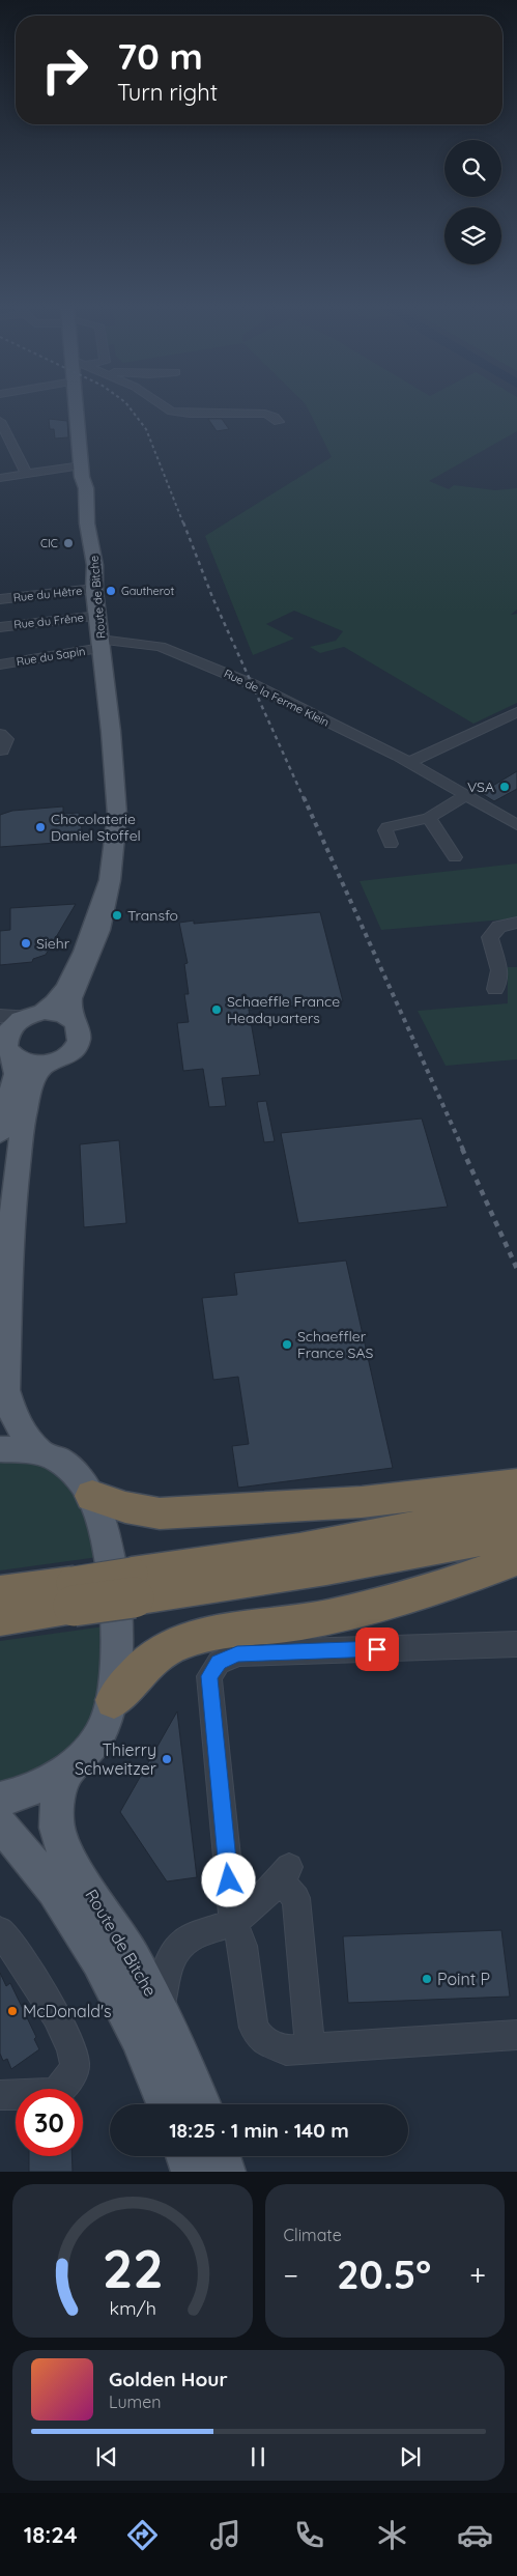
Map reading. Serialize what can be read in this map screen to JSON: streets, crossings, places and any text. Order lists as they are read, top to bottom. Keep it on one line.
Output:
{"streets":{"main road":["Route de Bitche"],"street":["Rue du Hêtre","Rue du Frêne","Rue du Sapin","Rue de la Ferme Klein"]},"crossings":[["Rue du Hêtre","Route de Bitche"],["Route de Bitche","Rue du Frêne"],["Route de Bitche","Rue du Sapin"],["Route de Bitche","Rue de la Ferme Klein"],["Rue du Sapin","Rue de la Ferme Klein"]],"places":["CIC","Gautherot","VSA","Chocolaterie Daniel Stoffel","Transfo","Siehr","Schaeffle France Headquarters","Schaeffler France SAS","Thierry Schweitzer","Point P","McDonald's"],"page":{"turn":["70 m","Turn right"],"limit":"30","trip":"18:25 · 1 min · 140 m","tile":"Climate","heat":["−","20.5°","+"],"song":["Golden Hour","Lumen"],"tabs":"18:24","gauge":["22","km/h"]}}
